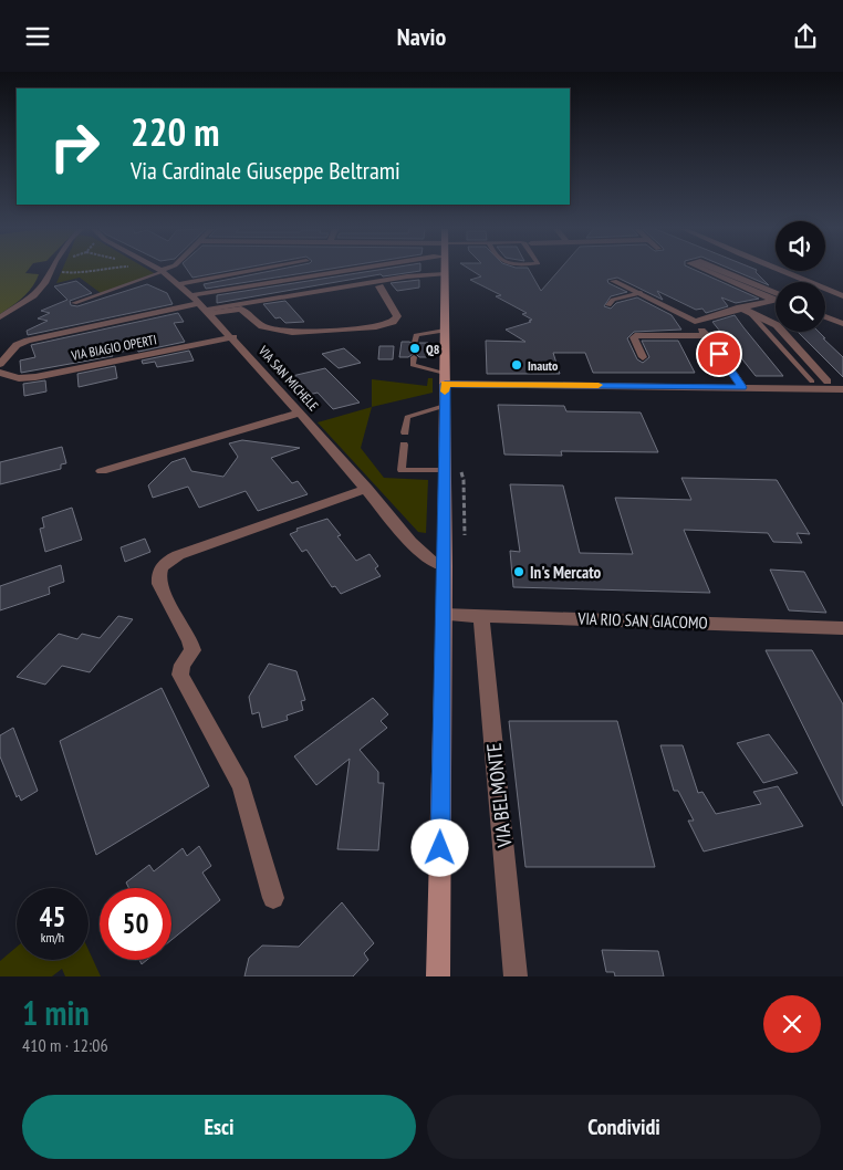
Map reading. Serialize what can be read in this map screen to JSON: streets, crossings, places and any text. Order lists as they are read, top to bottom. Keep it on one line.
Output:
{"streets":{"street":["VIA BIAGIO OPERTI","VIA SAN MICHELE","VIA RIO SAN GIACOMO","VIA BELMONTE"]},"crossings":[["VIA BIAGIO OPERTI","VIA SAN MICHELE"],["VIA RIO SAN GIACOMO","VIA BELMONTE"]],"places":["Q8","Inauto","In's Mercato"],"page":{"header":"Navio","turn":["220 m","Via Cardinale Giuseppe Beltrami"],"speed":"45 km/h","limit":"50","heading":["1 min","410 m · 12:06"],"buttons":["Esci","Condividi"]}}
